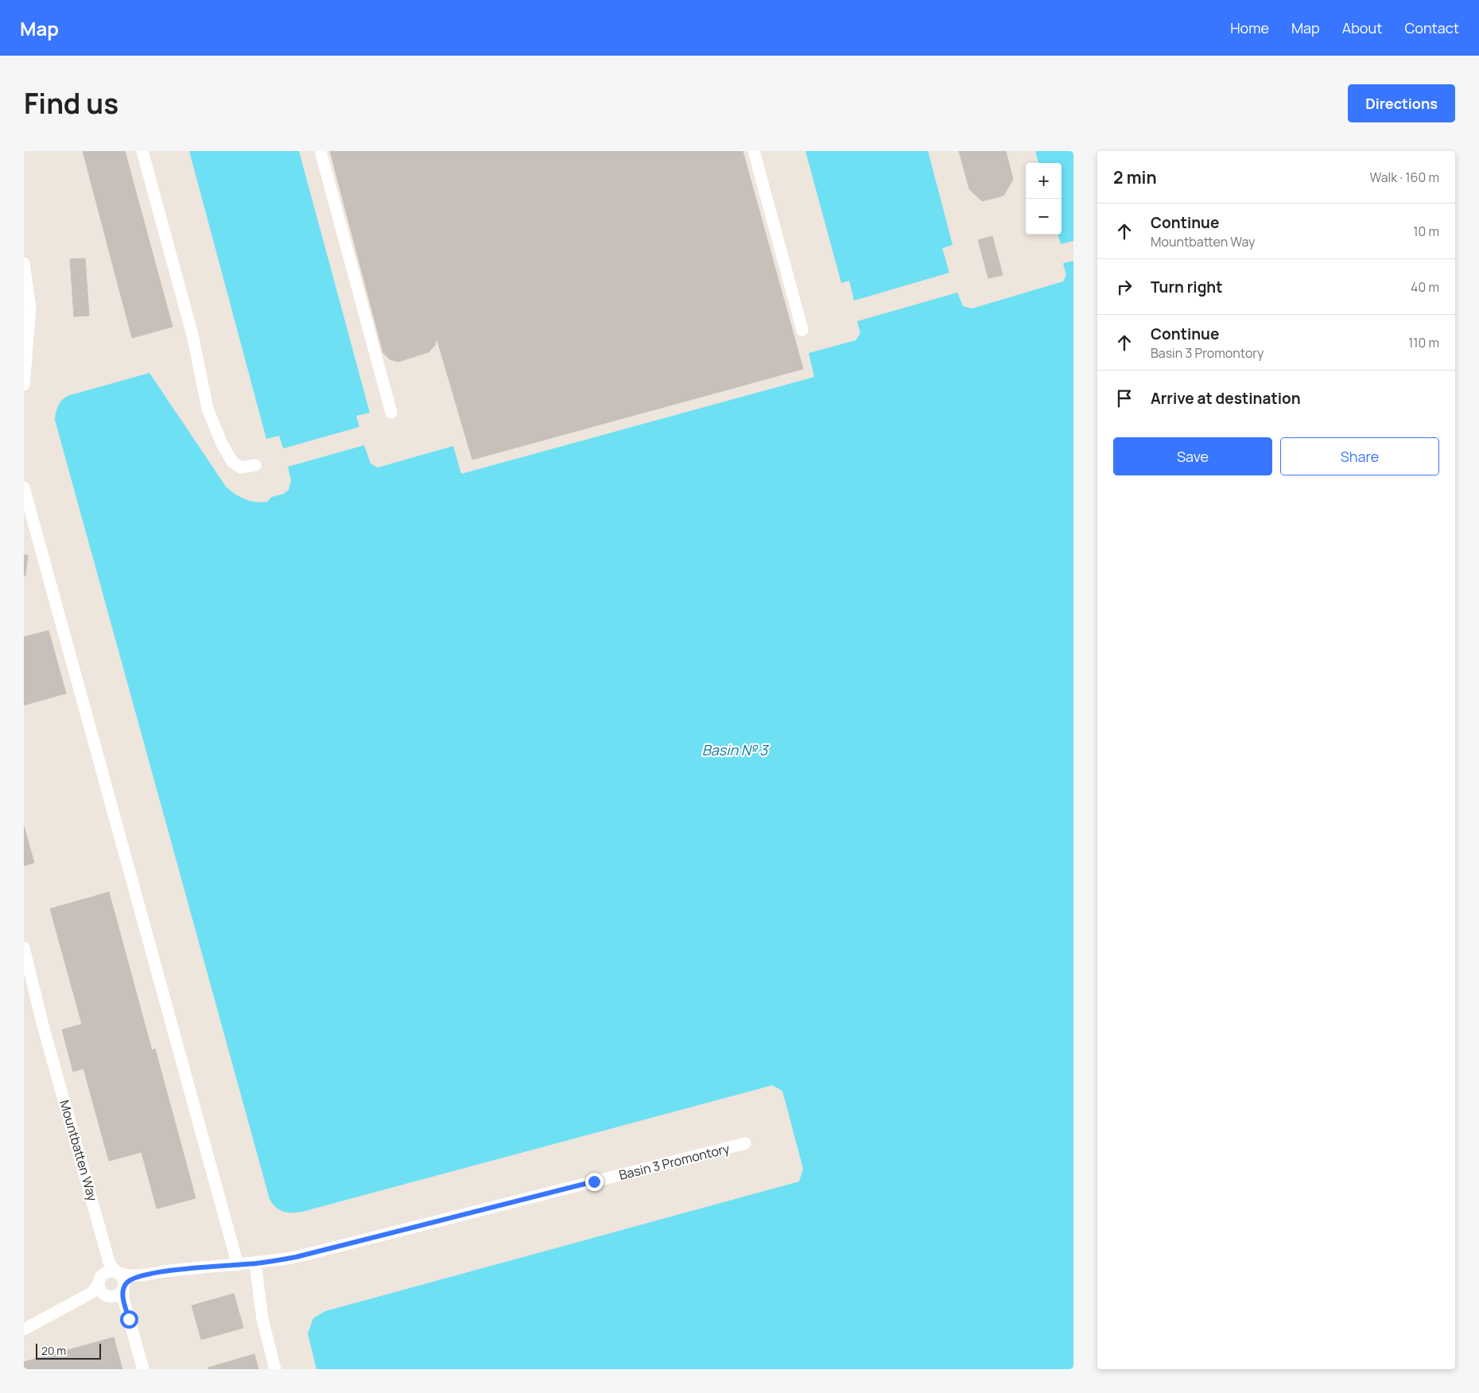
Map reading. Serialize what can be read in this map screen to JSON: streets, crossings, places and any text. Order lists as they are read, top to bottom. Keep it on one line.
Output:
{"streets":{"lane":["Mountbatten Way","Basin 3 Promontory"]},"water":["Basin № 3"],"scale_bar":"20 m","page":{"header":"Map","nav":["Home","Map","About","Contact"],"title":"Find us","buttons":["Directions",["Save","Share"]],"heading":["2 min","Walk · 160 m"],"map_buttons":["+","−"],"list":[["Continue","Mountbatten Way","10 m"],["Turn right","40 m"],["Continue","Basin 3 Promontory","110 m"],"Arrive at destination"],"scale":"20 m"}}
